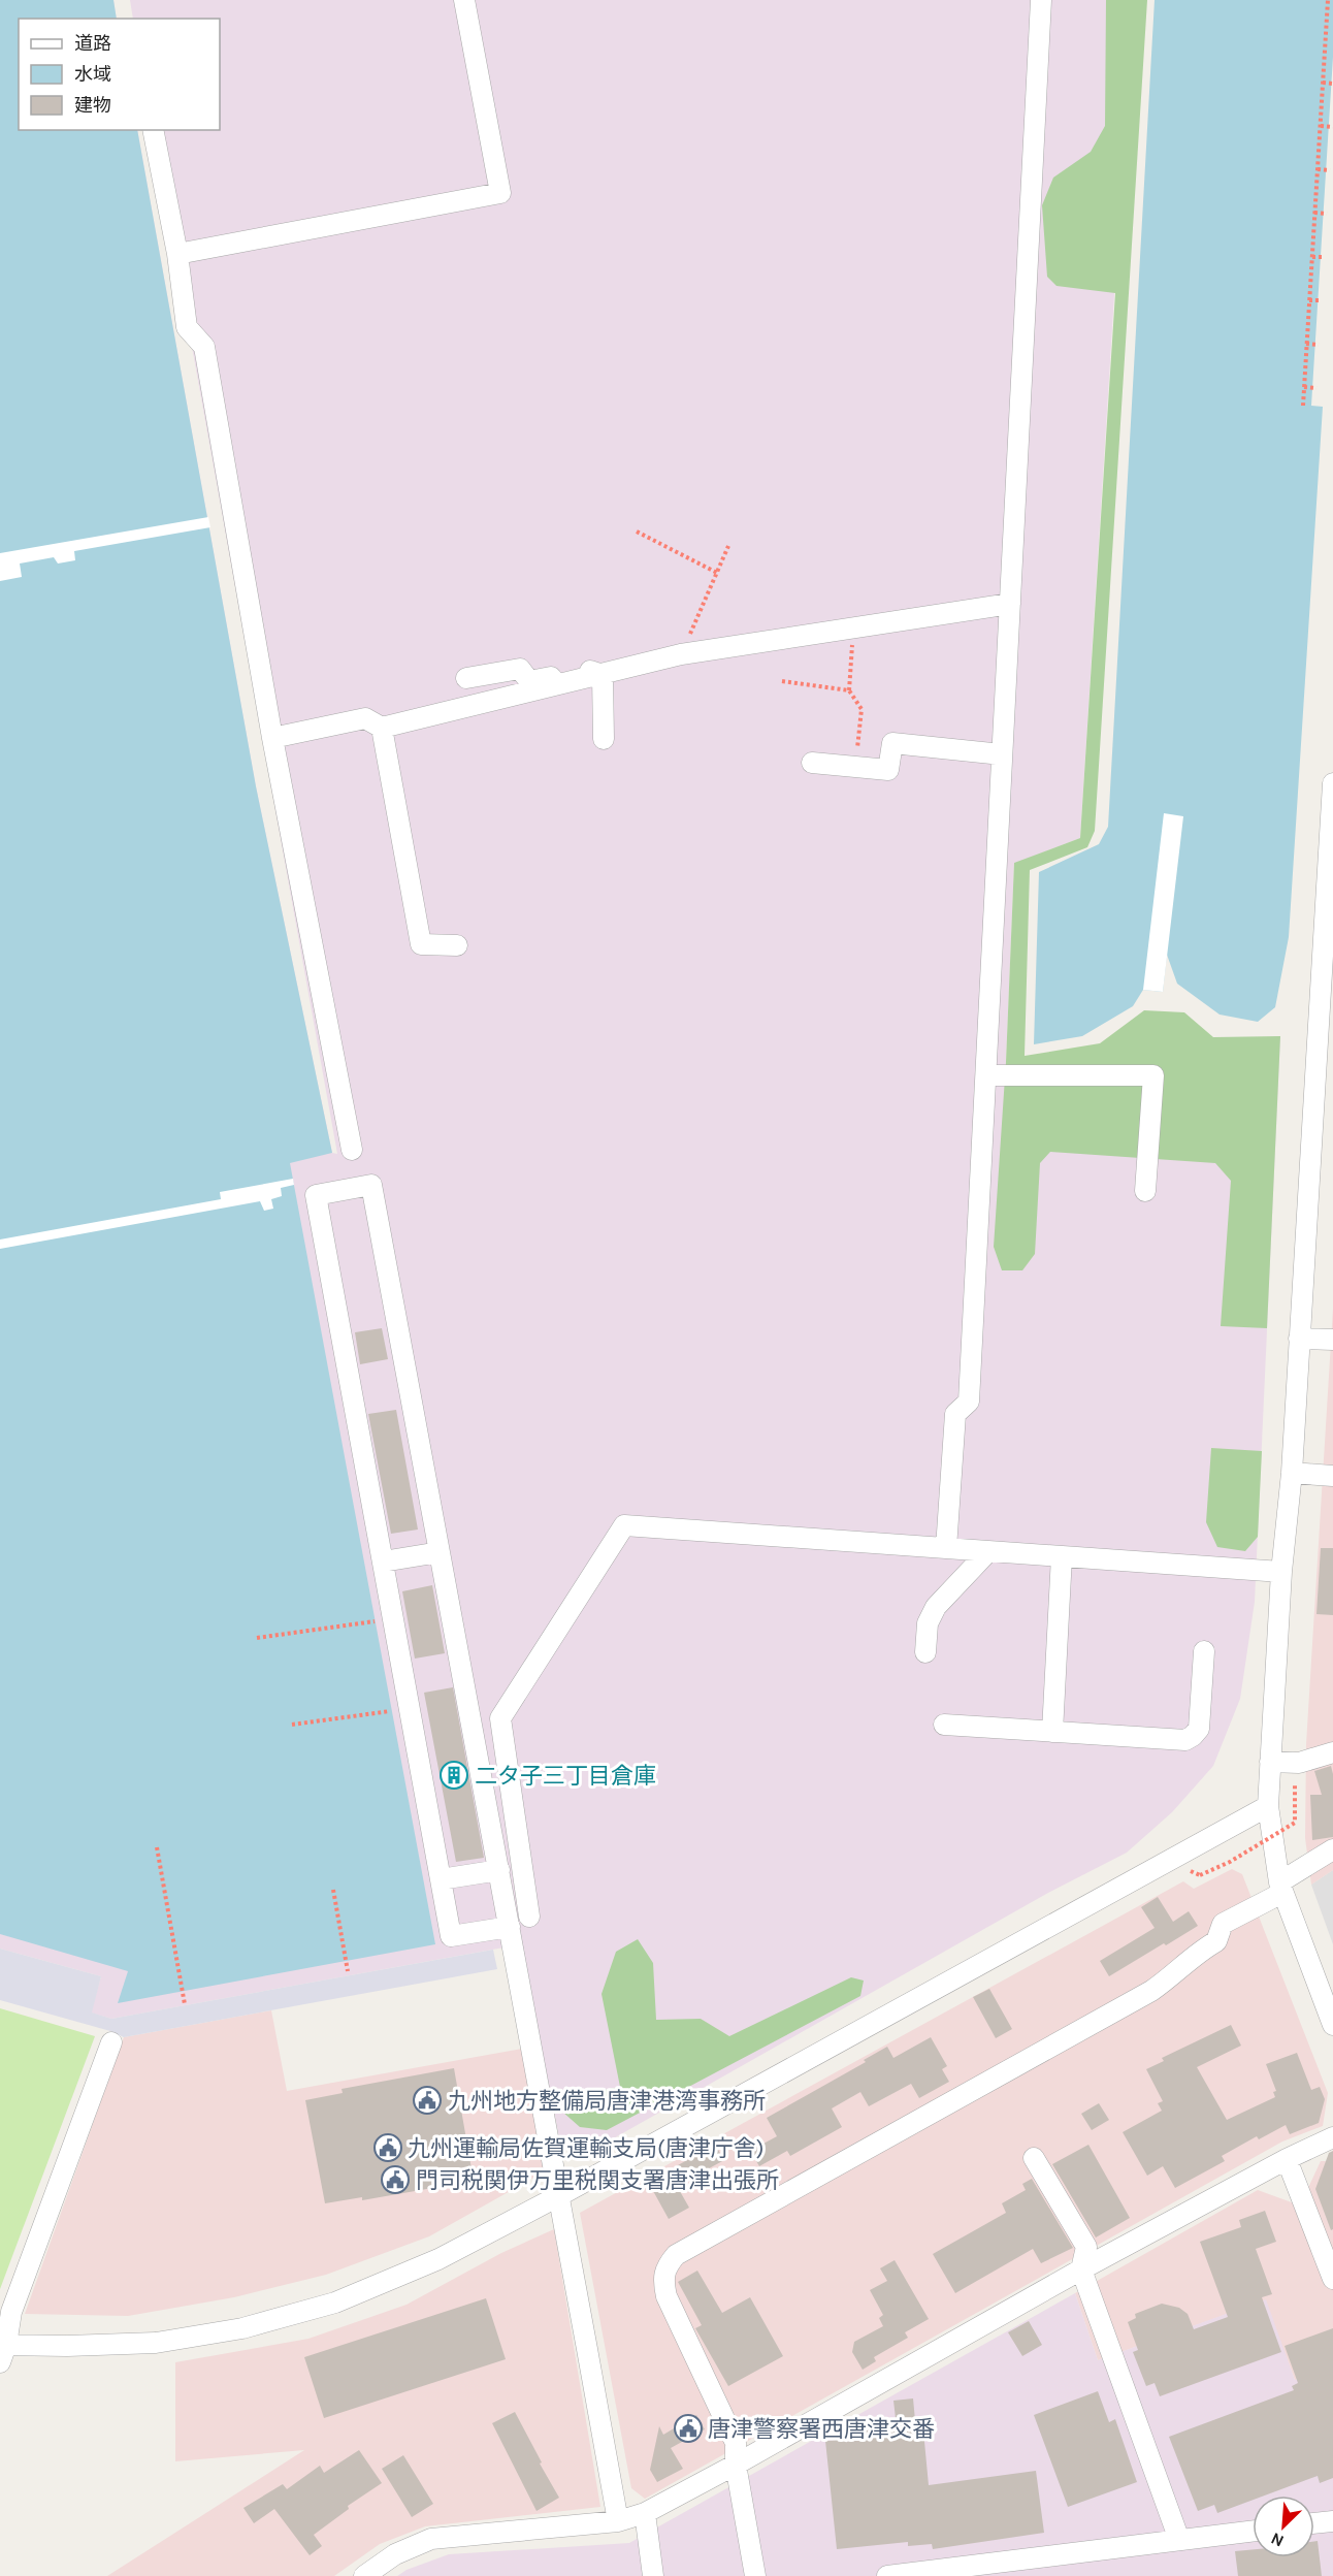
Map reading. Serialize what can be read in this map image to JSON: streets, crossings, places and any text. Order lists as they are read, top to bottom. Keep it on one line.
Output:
{"places":{"building":["二タ子三丁目倉庫"],"public building":["九州地方整備局唐津港湾事務所","九州運輸局佐賀運輸支局(唐津庁舎)","門司税関伊万里税関支署唐津出張所","唐津警察署西唐津交番"]},"legend":["道路","水域","建物"],"north":"bottom left"}
